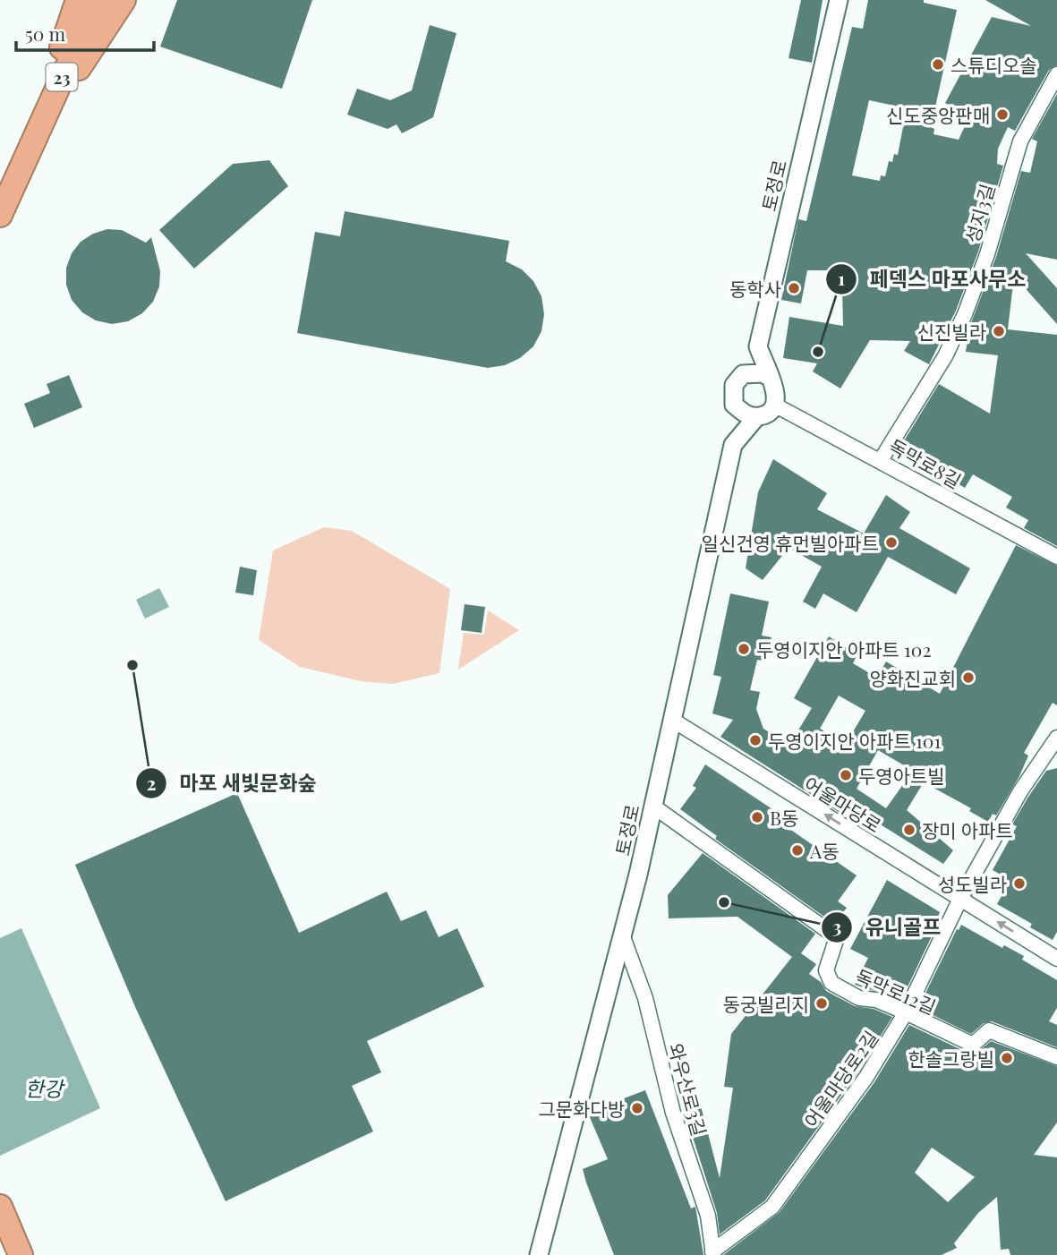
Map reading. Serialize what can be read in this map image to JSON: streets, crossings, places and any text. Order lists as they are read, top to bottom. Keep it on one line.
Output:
{"streets":{"highway":["23"],"street":["토정로","성지3길","독막로8길","어울마당로","독막로12길","어울마당로2길","와우산로3길"]},"crossings":[["토정로","독막로8길"],["토정로","어울마당로"],["토정로","독막로12길"],["토정로","와우산로3길"],["성지3길","독막로8길"],["어울마당로","어울마당로2길"],["독막로12길","어울마당로2길"],["어울마당로2길","와우산로3길"]],"one_way":["어울마당로"],"water":["한강"],"places":["스튜디오솔","신도중앙판매","동학사","신진빌라","페덱스 마포사무소","일신건영 휴먼빌아파트","두영이지안 아파트 102","마포 새빛문화숲","양화진교회","두영이지안 아파트 101","두영아트빌","B동","장미 아파트","A동","성도빌라","유니골프","동궁빌리지","한솔그랑빌","그문화다방"],"scale_bar":"50 m"}
